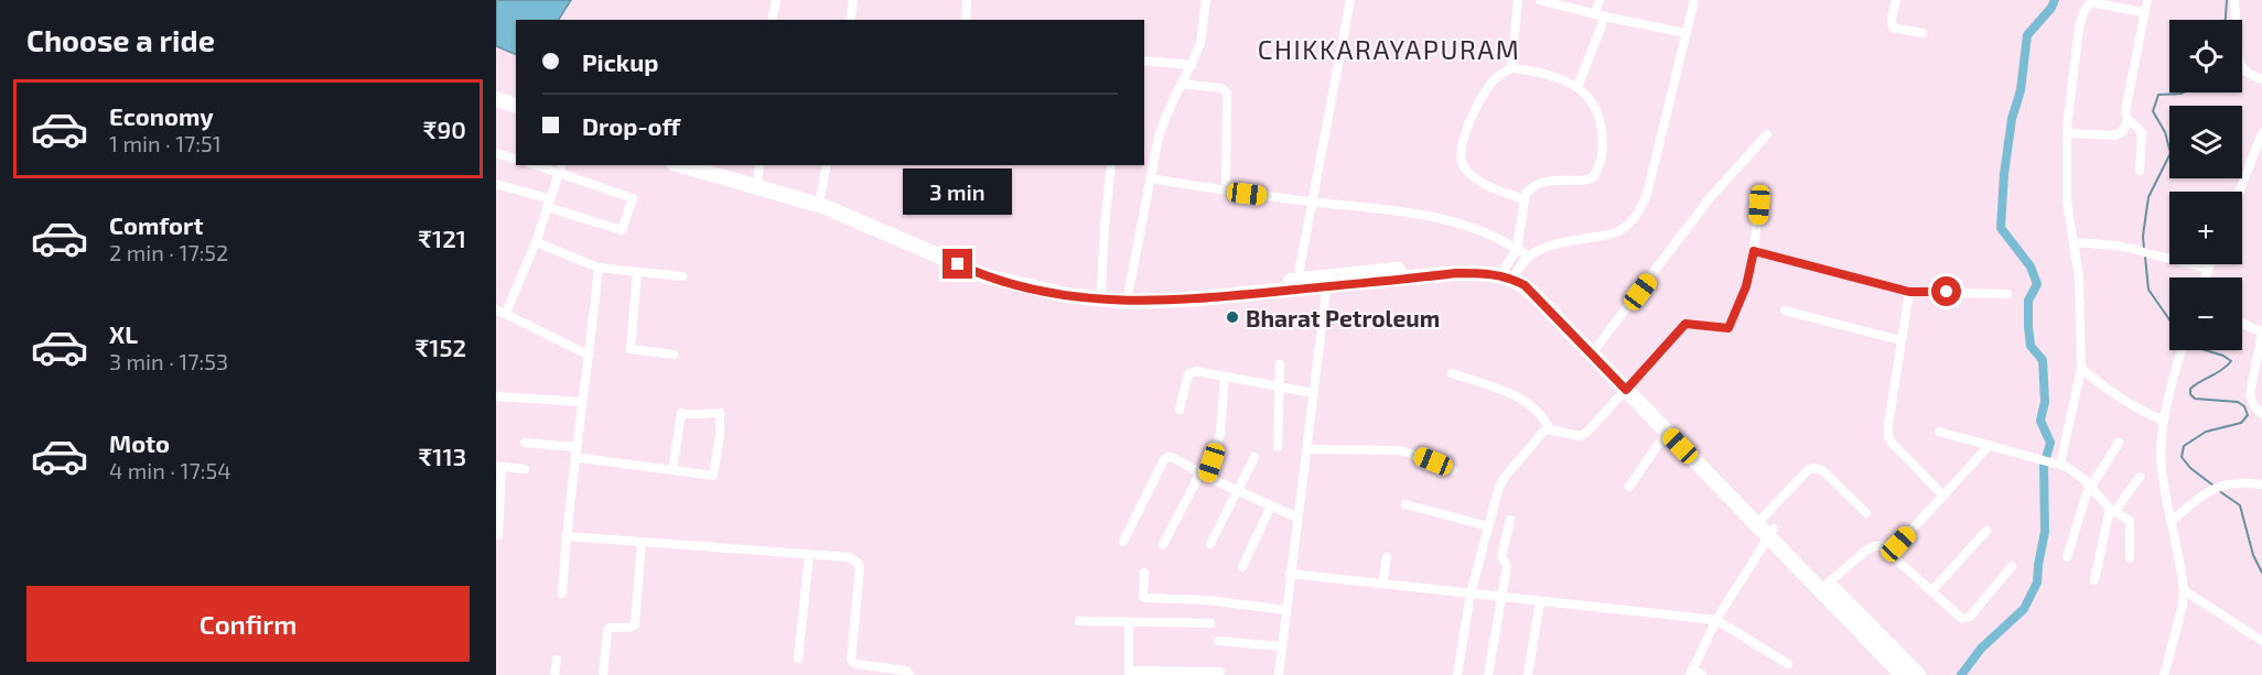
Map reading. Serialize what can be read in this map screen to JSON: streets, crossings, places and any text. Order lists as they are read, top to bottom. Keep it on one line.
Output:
{"districts":["CHIKKARAYAPURAM"],"places":["Bharat Petroleum"],"page":{"heading":"Choose a ride","map_buttons":["+","−"],"banner":["Pickup","Drop-off"],"list":[{"name":"Economy","note":"1 min · 17:51","value":"₹90"},{"name":"Comfort","note":"2 min · 17:52","value":"₹121"},{"name":"XL","note":"3 min · 17:53","value":"₹152"},{"name":"Moto","note":"4 min · 17:54","value":"₹113"}],"bubble":"3 min","buttons":"Confirm"}}
